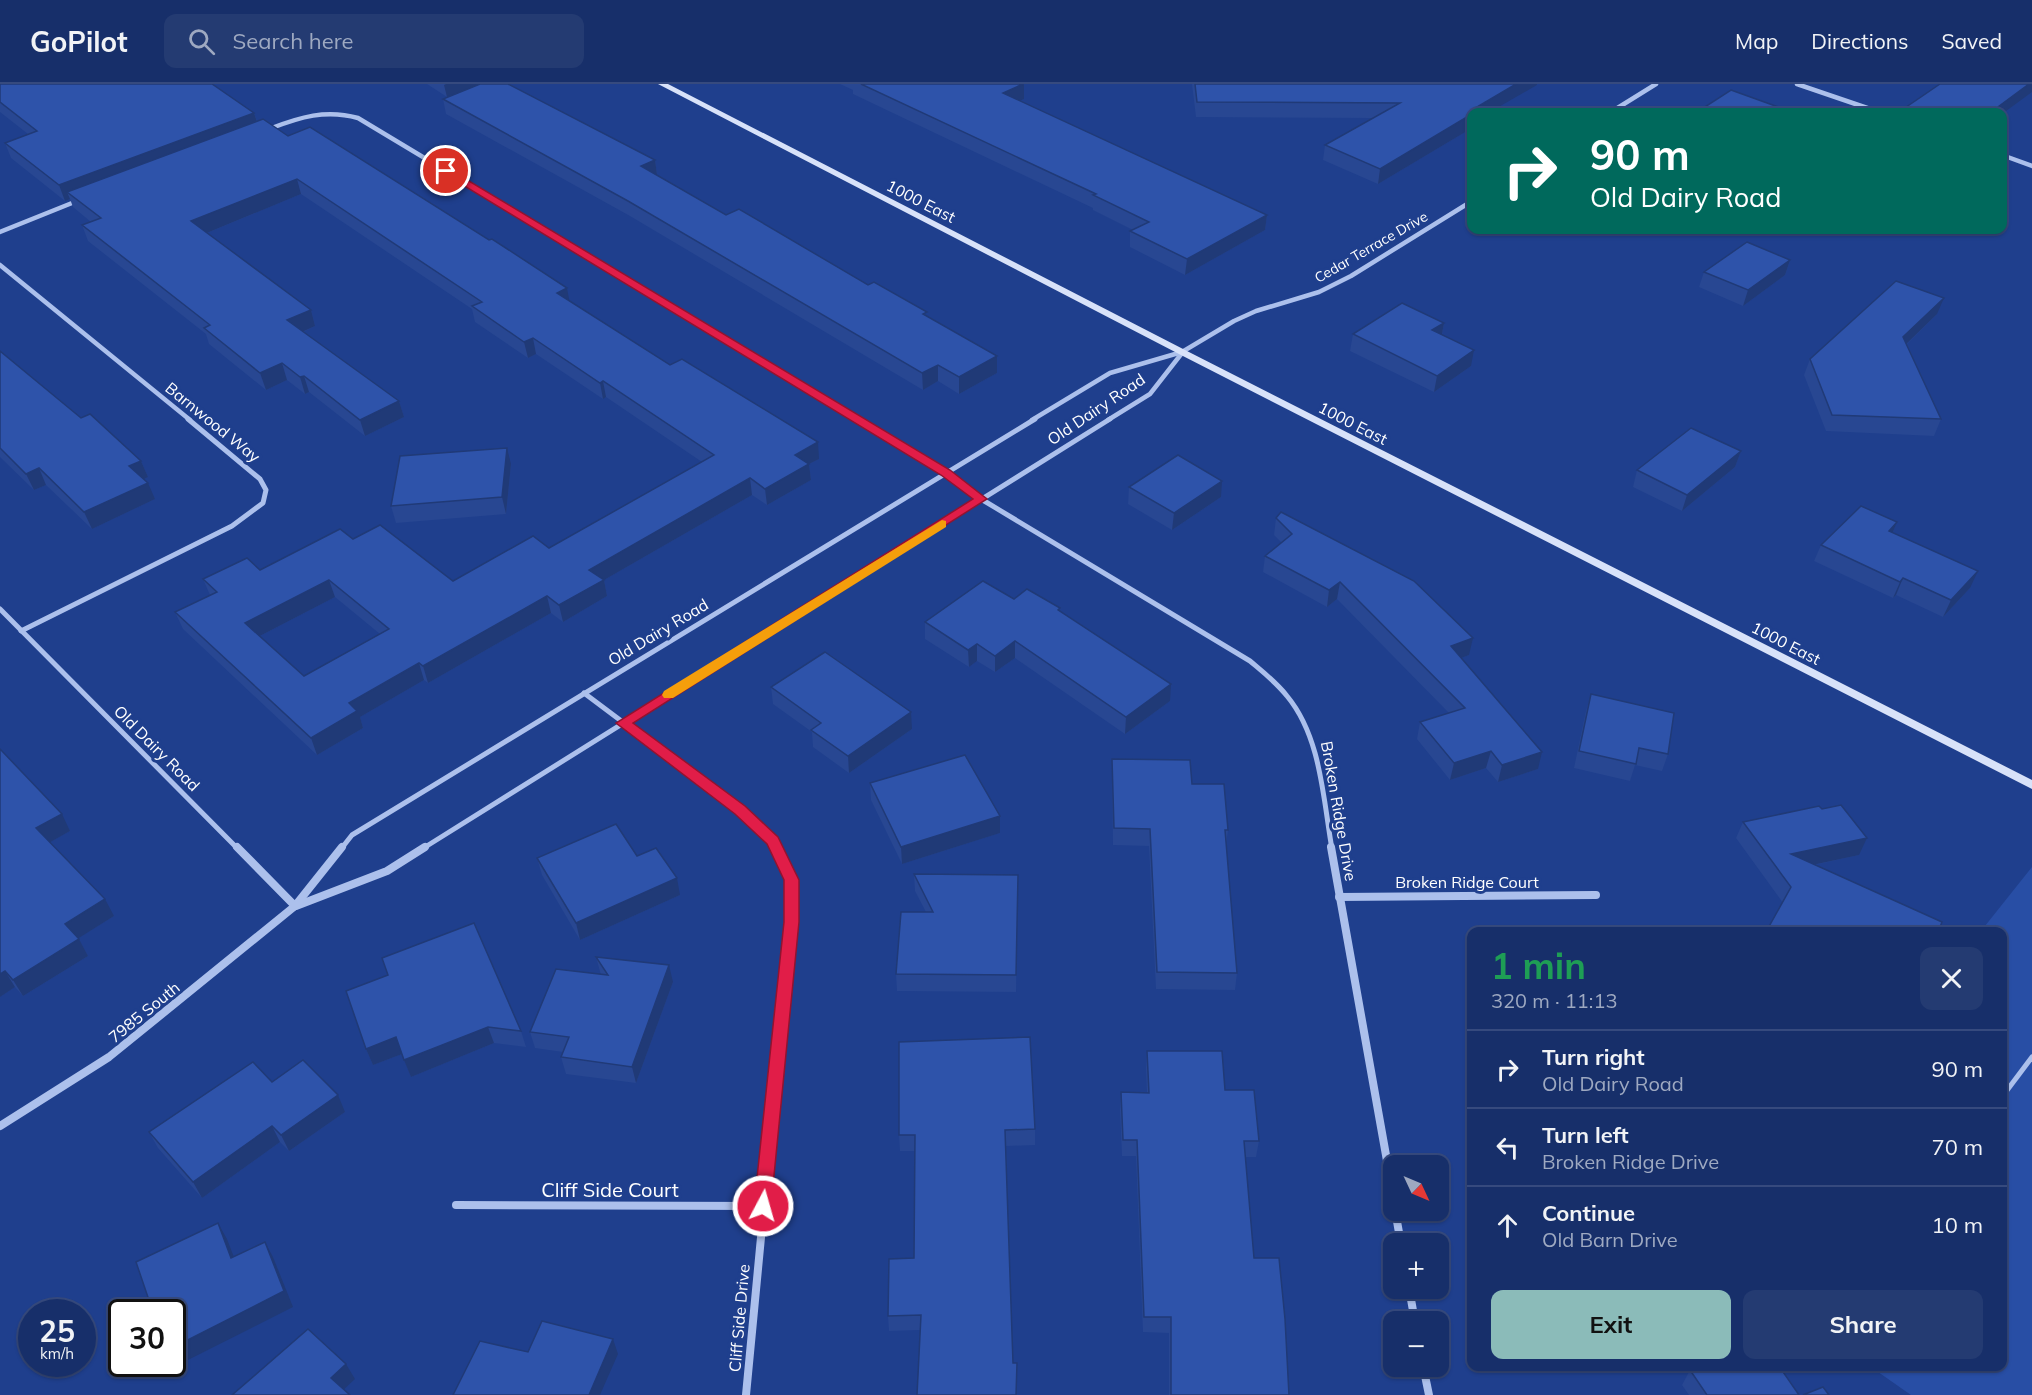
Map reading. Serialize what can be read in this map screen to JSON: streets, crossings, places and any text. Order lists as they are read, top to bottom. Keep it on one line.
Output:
{"streets":{"street":["1000 East","Cedar Terrace Drive","Old Dairy Road","Barnwood Way","Broken Ridge Drive","Broken Ridge Court","7985 South","Cliff Side Court","Cliff Side Drive"]},"crossings":[["1000 East","Cedar Terrace Drive"],["1000 East","Old Dairy Road"],["Cedar Terrace Drive","Old Dairy Road"],["Old Dairy Road","Barnwood Way"],["Old Dairy Road","Broken Ridge Drive"],["Old Dairy Road","7985 South"],["Old Dairy Road","Cliff Side Drive"],["Broken Ridge Drive","Broken Ridge Court"],["Cliff Side Court","Cliff Side Drive"]],"north":"bottom right","page":{"header":"GoPilot","search":"Search here","nav":["Map","Directions","Saved"],"turn":["90 m","Old Dairy Road"],"heading":["1 min","320 m · 11:13"],"list":[{"name":"Turn right","note":"Old Dairy Road","value":"90 m"},{"name":"Turn left","note":"Broken Ridge Drive","value":"70 m"},{"name":"Continue","note":"Old Barn Drive","value":"10 m"}],"map_buttons":["+","−"],"buttons":["Exit","Share"],"speed":"25 km/h","limit":"30"}}
